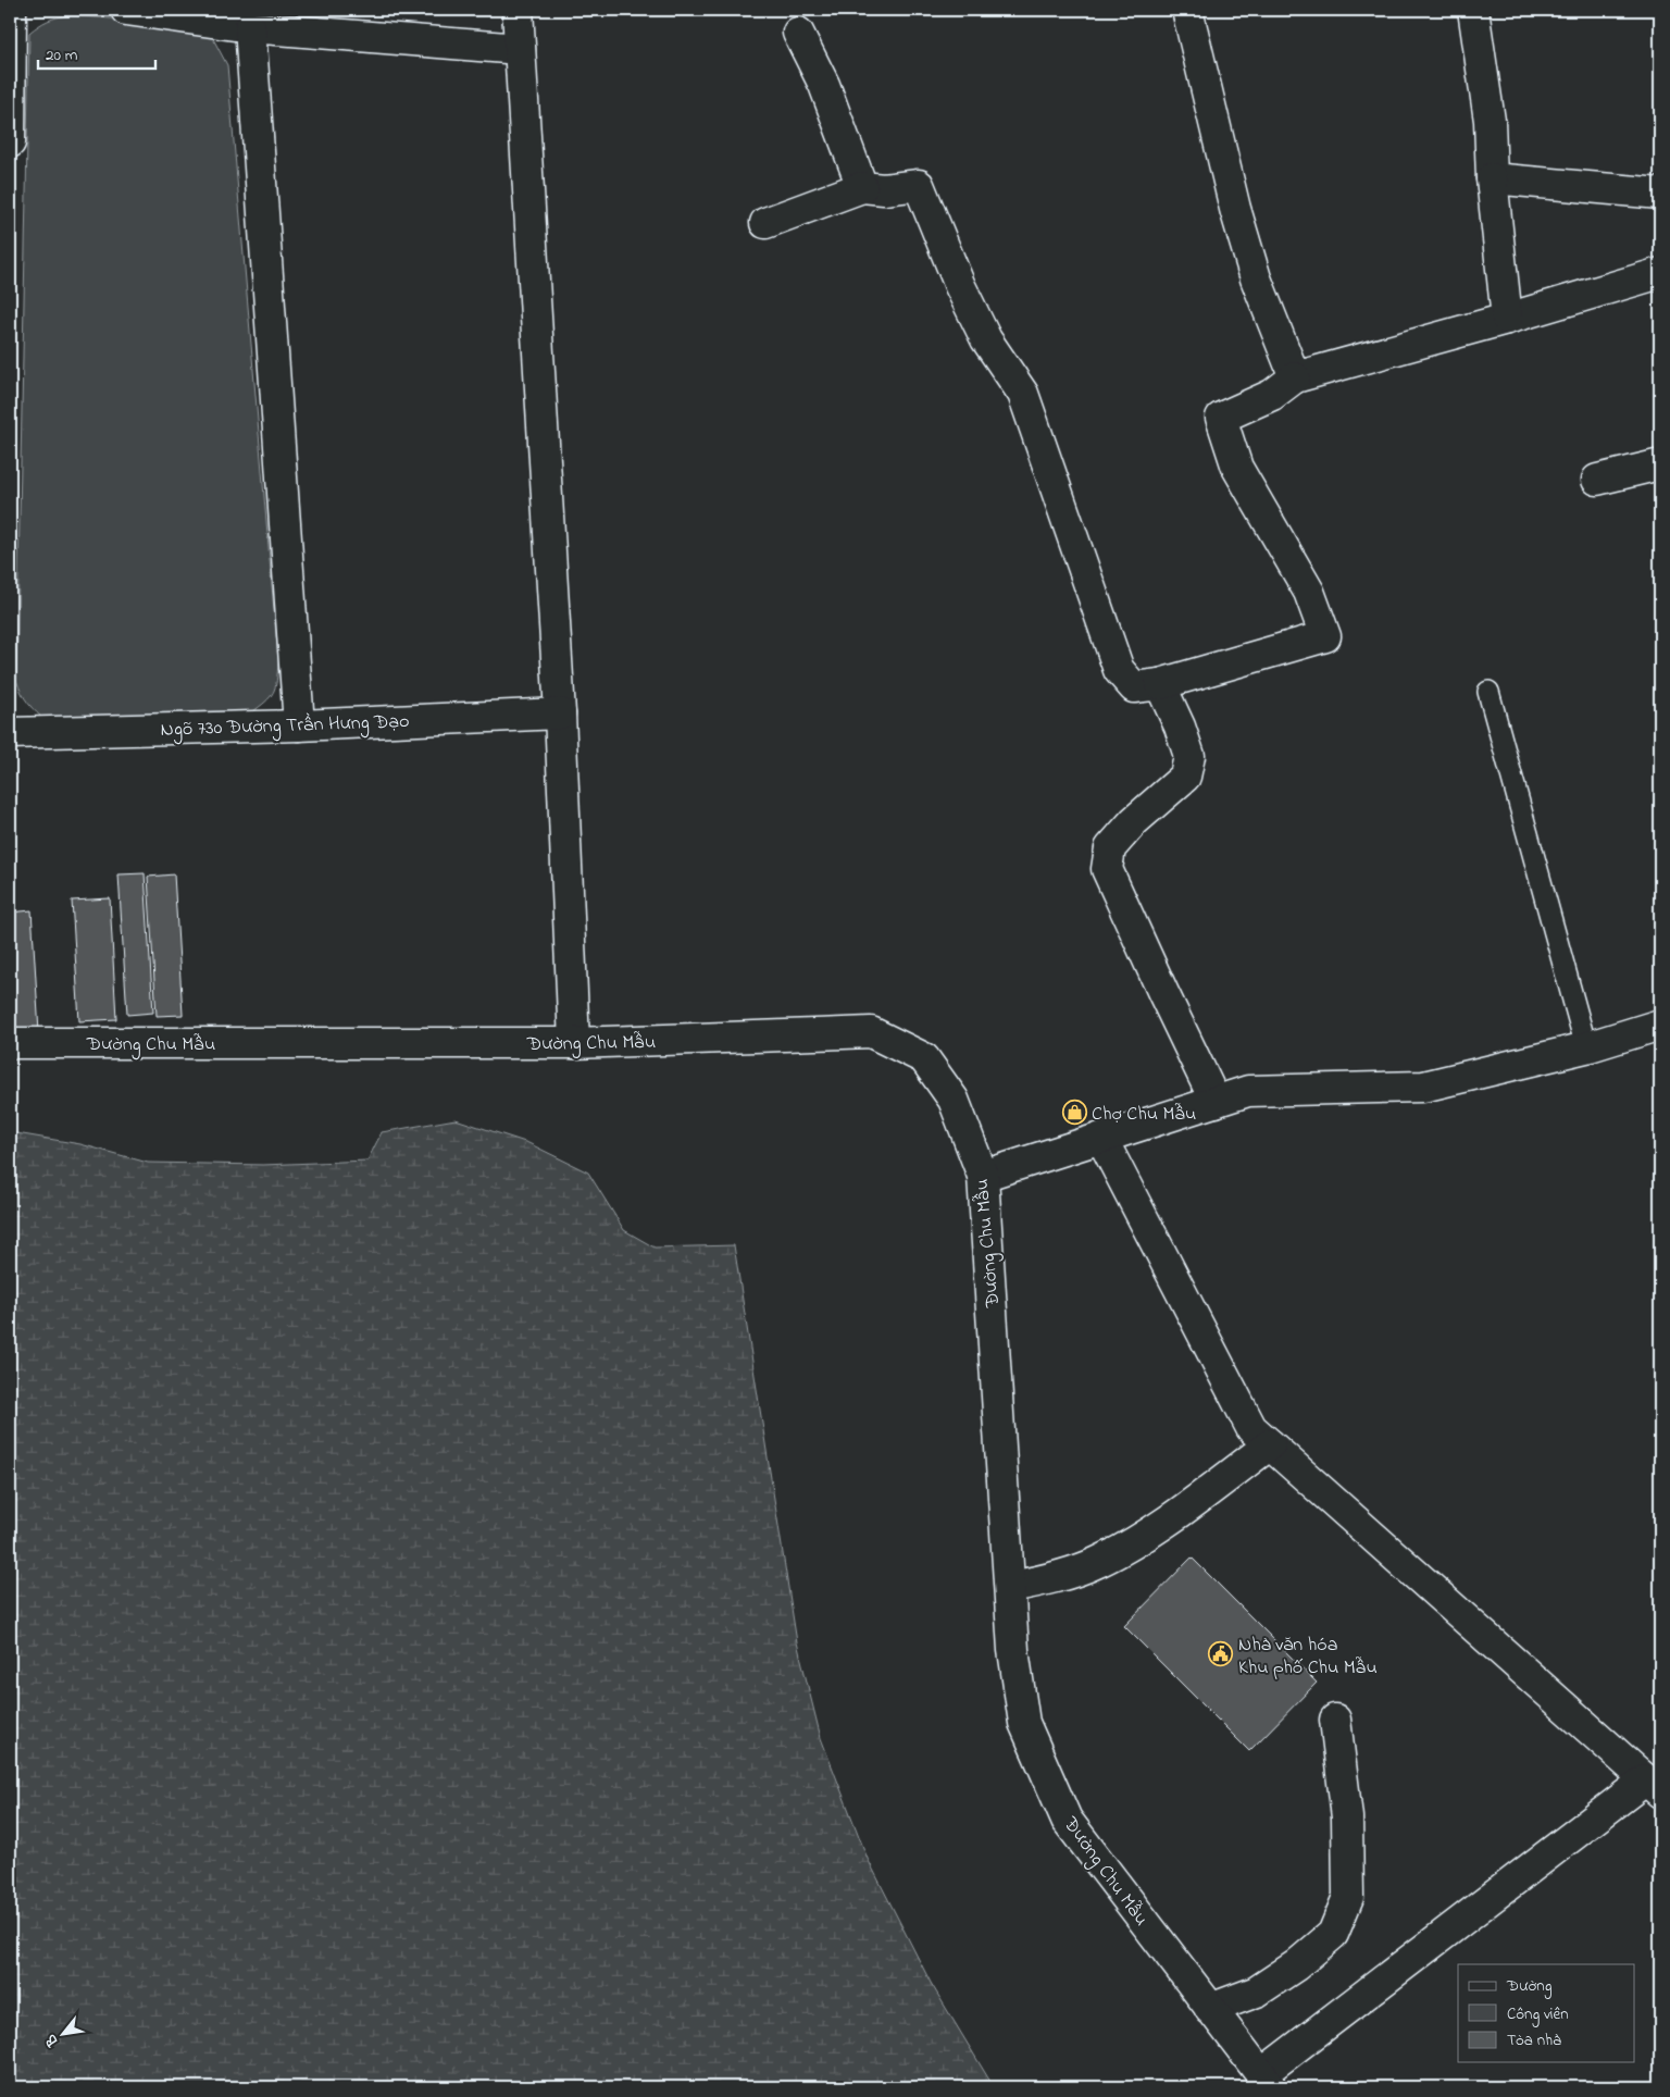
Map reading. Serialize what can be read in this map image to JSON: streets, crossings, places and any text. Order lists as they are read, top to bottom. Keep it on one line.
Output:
{"streets":{"street":["Ngõ 730 Đường Trần Hưng Đạo","Đường Chu Mẫu"]},"places":{"shop":["Chợ Chu Mẫu"],"public building":["Nhà văn hóa Khu phố Chu Mẫu"]},"legend":["Đường","Công viên","Tòa nhà"],"scale_bar":"20 m","north":"bottom left"}
